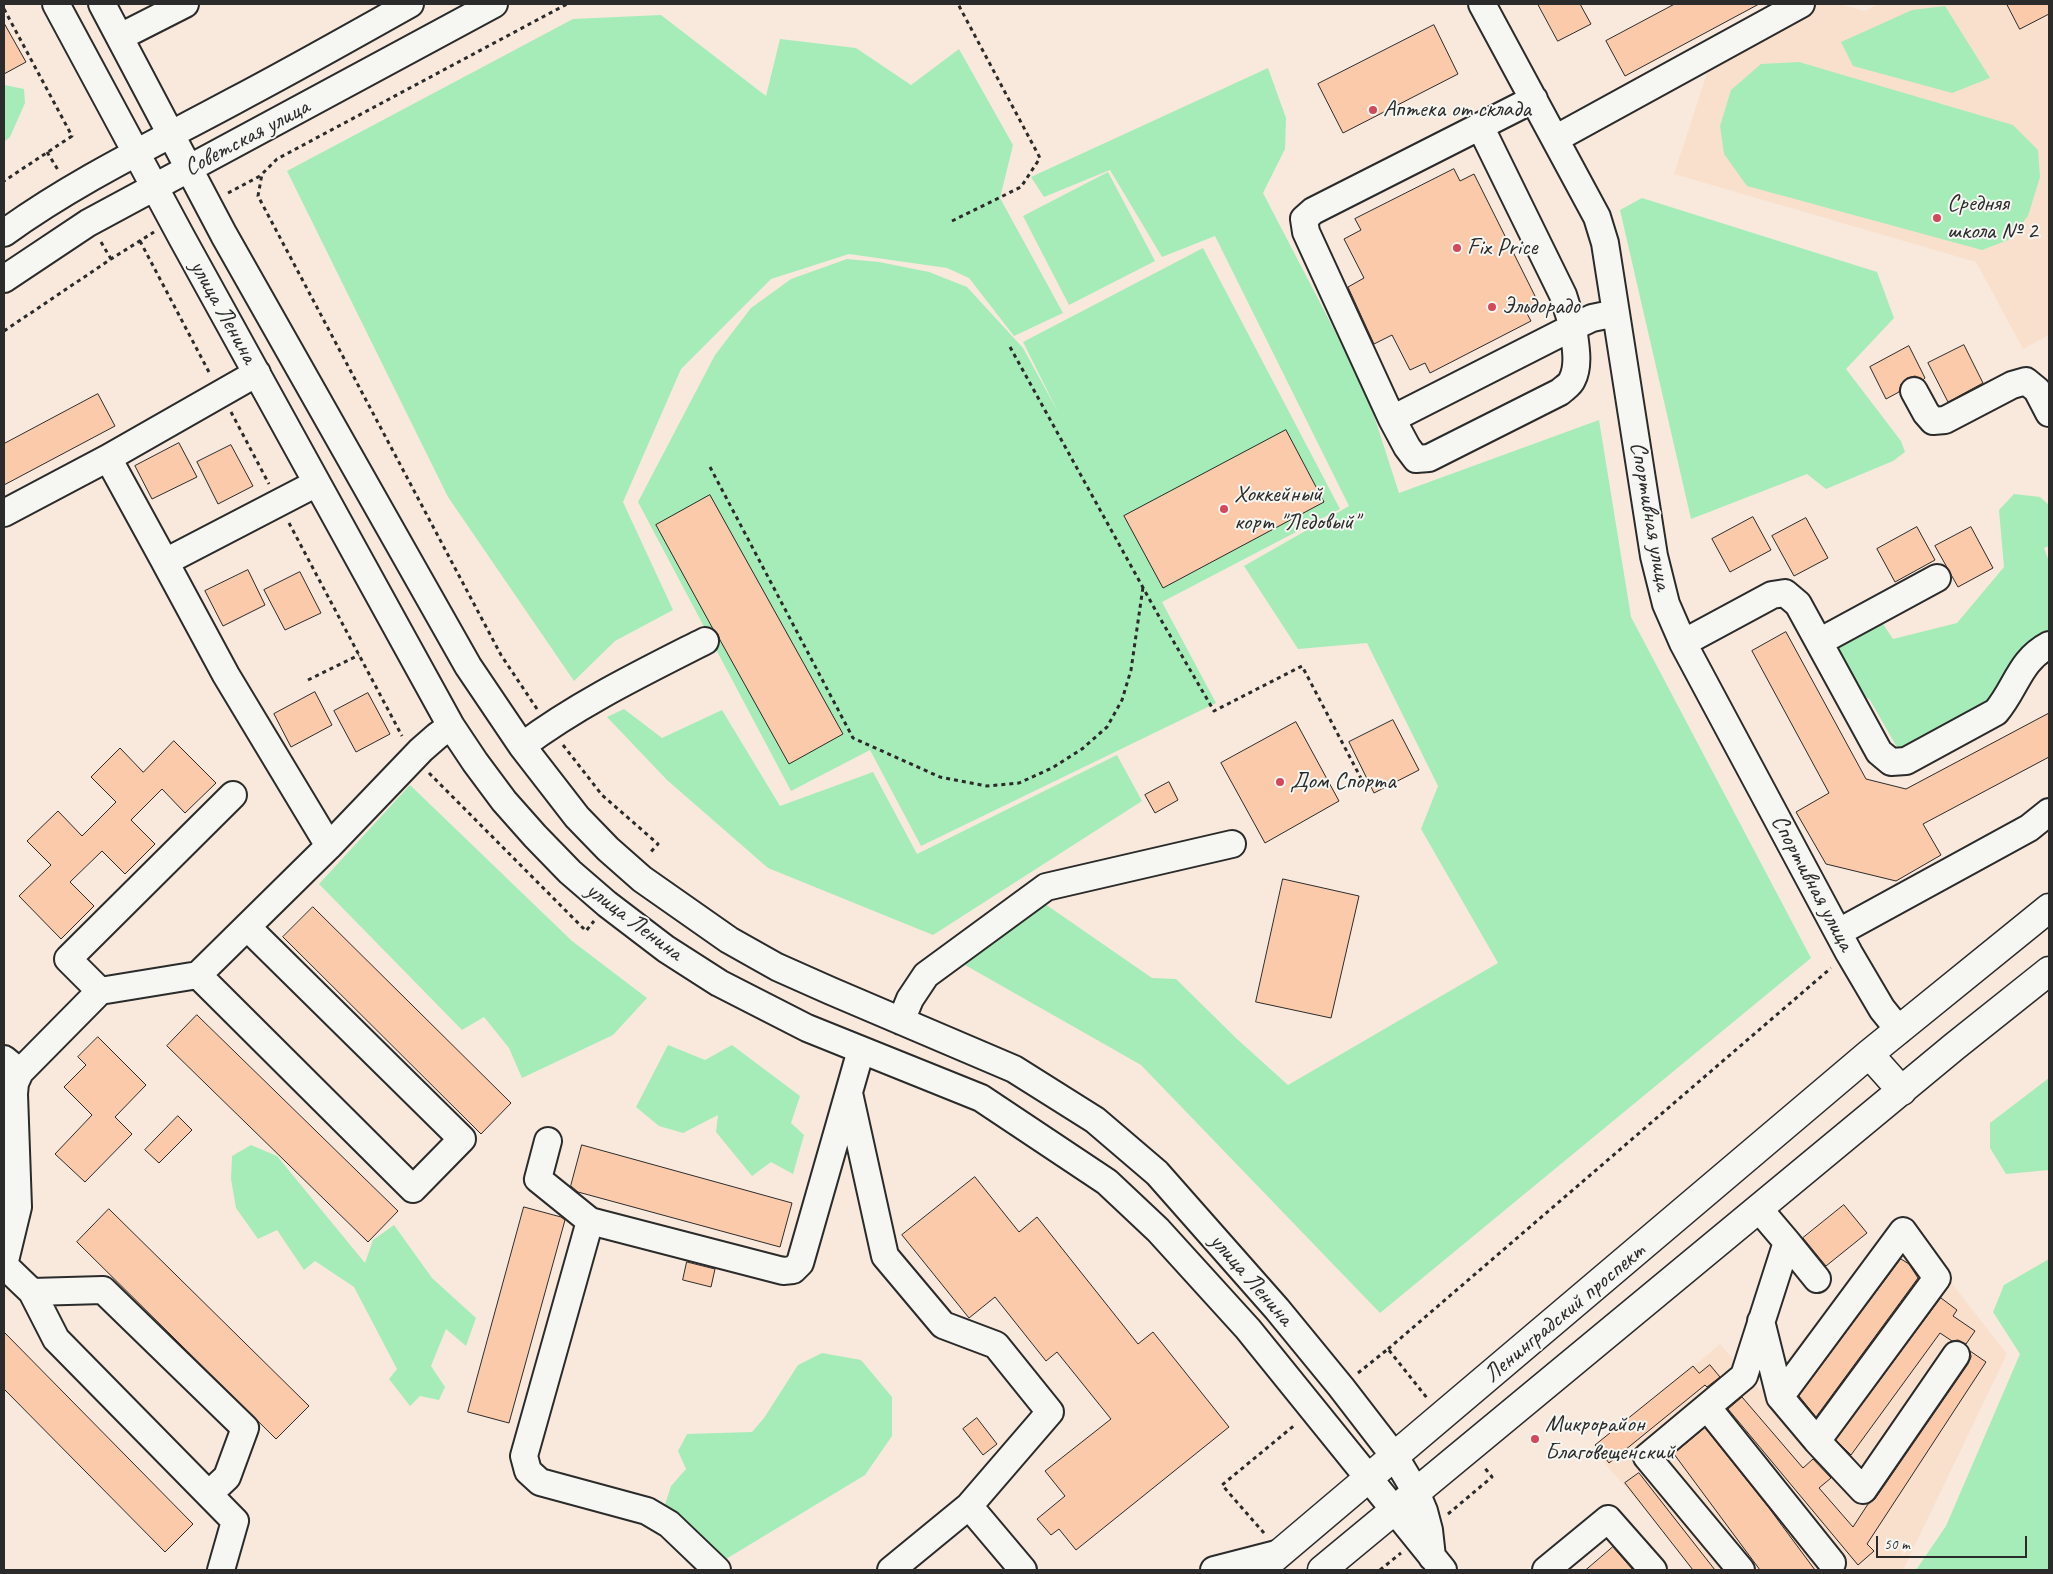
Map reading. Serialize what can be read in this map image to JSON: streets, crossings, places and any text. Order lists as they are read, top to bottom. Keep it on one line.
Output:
{"streets":{"main road":["Ленинградский проспект"],"street":["Советская улица","улица Ленина","Спортивная улица"]},"crossings":[["Советская улица","улица Ленина"],["улица Ленина","Ленинградский проспект"],["Спортивная улица","Ленинградский проспект"]],"places":["Аптека от склада","Средняя школа № 2","Fix Price","Эльдорадо","Хоккейный корт \"Ледовый\"","Дом Спорта","Микрорайон Благовещенский"],"scale_bar":"50 m"}
